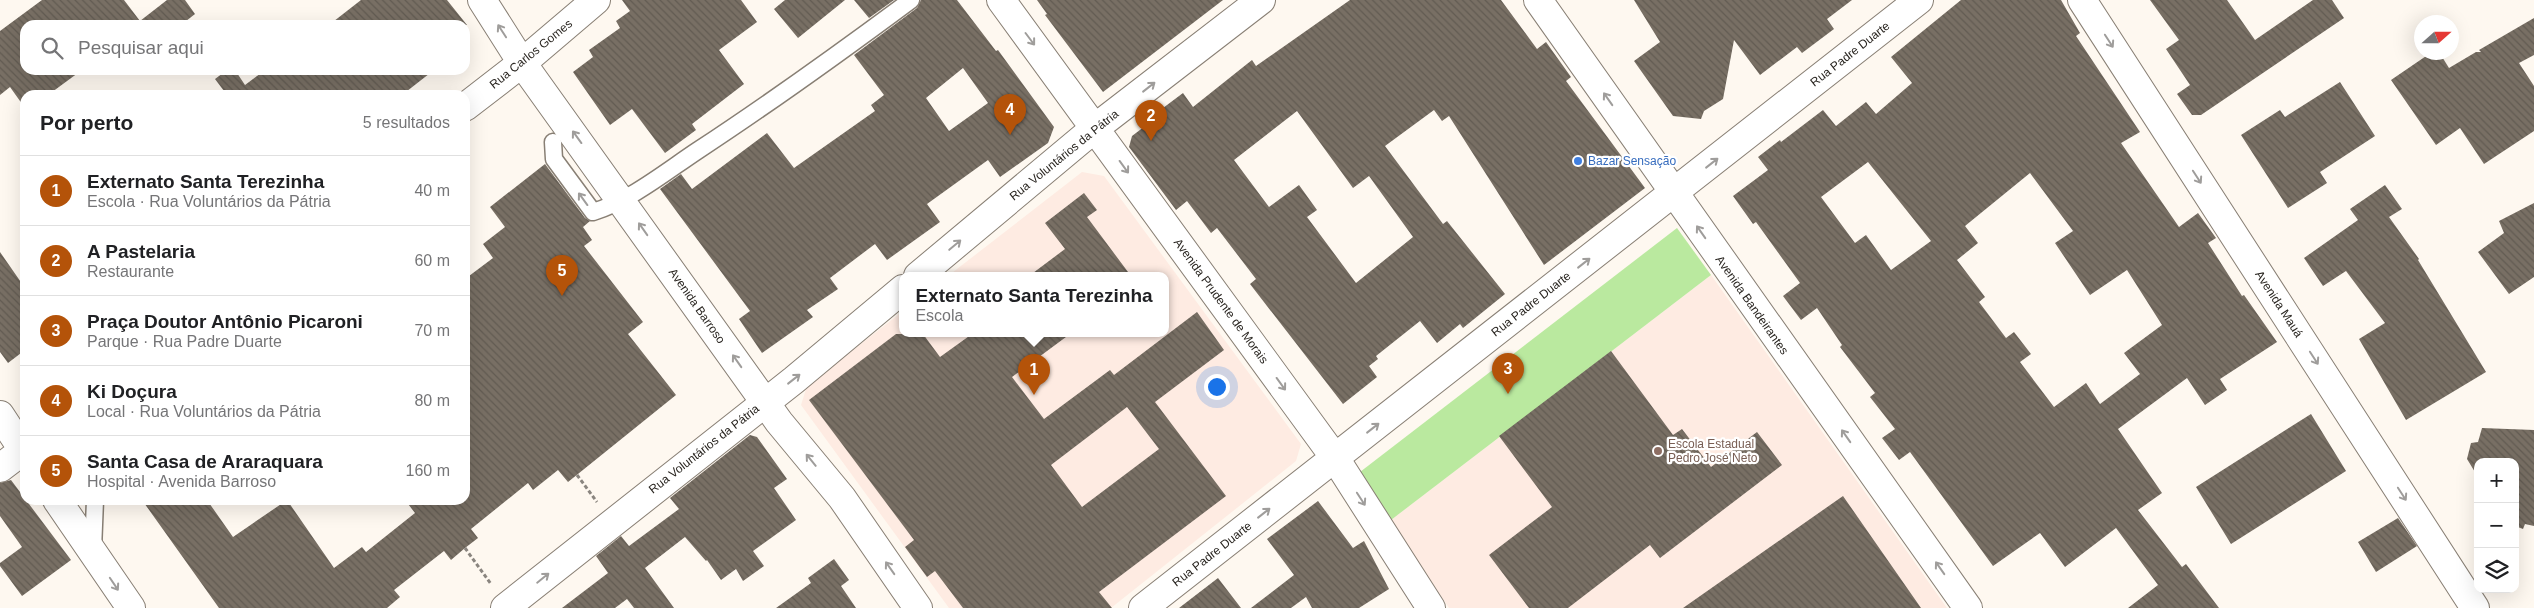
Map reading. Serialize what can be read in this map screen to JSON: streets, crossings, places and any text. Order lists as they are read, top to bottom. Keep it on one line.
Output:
{"streets":{"street":["Rua Carlos Gomes","Rua Padre Duarte","Rua Voluntários da Pátria","Avenida Prudente de Morais","Avenida Mauá","Avenida Bandeirantes","Avenida Barroso"]},"crossings":[["Rua Carlos Gomes","Avenida Barroso"],["Rua Padre Duarte","Avenida Prudente de Morais"],["Rua Padre Duarte","Avenida Bandeirantes"],["Rua Voluntários da Pátria","Avenida Prudente de Morais"],["Rua Voluntários da Pátria","Avenida Barroso"]],"one_way":["Rua Padre Duarte","Rua Voluntários da Pátria","Avenida Prudente de Morais","Avenida Mauá","Avenida Bandeirantes","Avenida Barroso"],"places":["Bazar Sensação","Escola Estadual Pedro José Neto"],"north":"right","page":{"search":"Pesquisar aqui","heading":["Por perto","5 resultados"],"pins":["4","2","5","3","1"],"list":[{"mark":"1","name":"Externato Santa Terezinha","note":"Escola · Rua Voluntários da Pátria","value":"40 m"},{"mark":"2","name":"A Pastelaria","note":"Restaurante","value":"60 m"},{"mark":"3","name":"Praça Doutor Antônio Picaroni","note":"Parque · Rua Padre Duarte","value":"70 m"},{"mark":"4","name":"Ki Doçura","note":"Local · Rua Voluntários da Pátria","value":"80 m"},{"mark":"5","name":"Santa Casa de Araraquara","note":"Hospital · Avenida Barroso","value":"160 m"}],"popup":["Externato Santa Terezinha","Escola"],"map_buttons":["+","−"]}}
